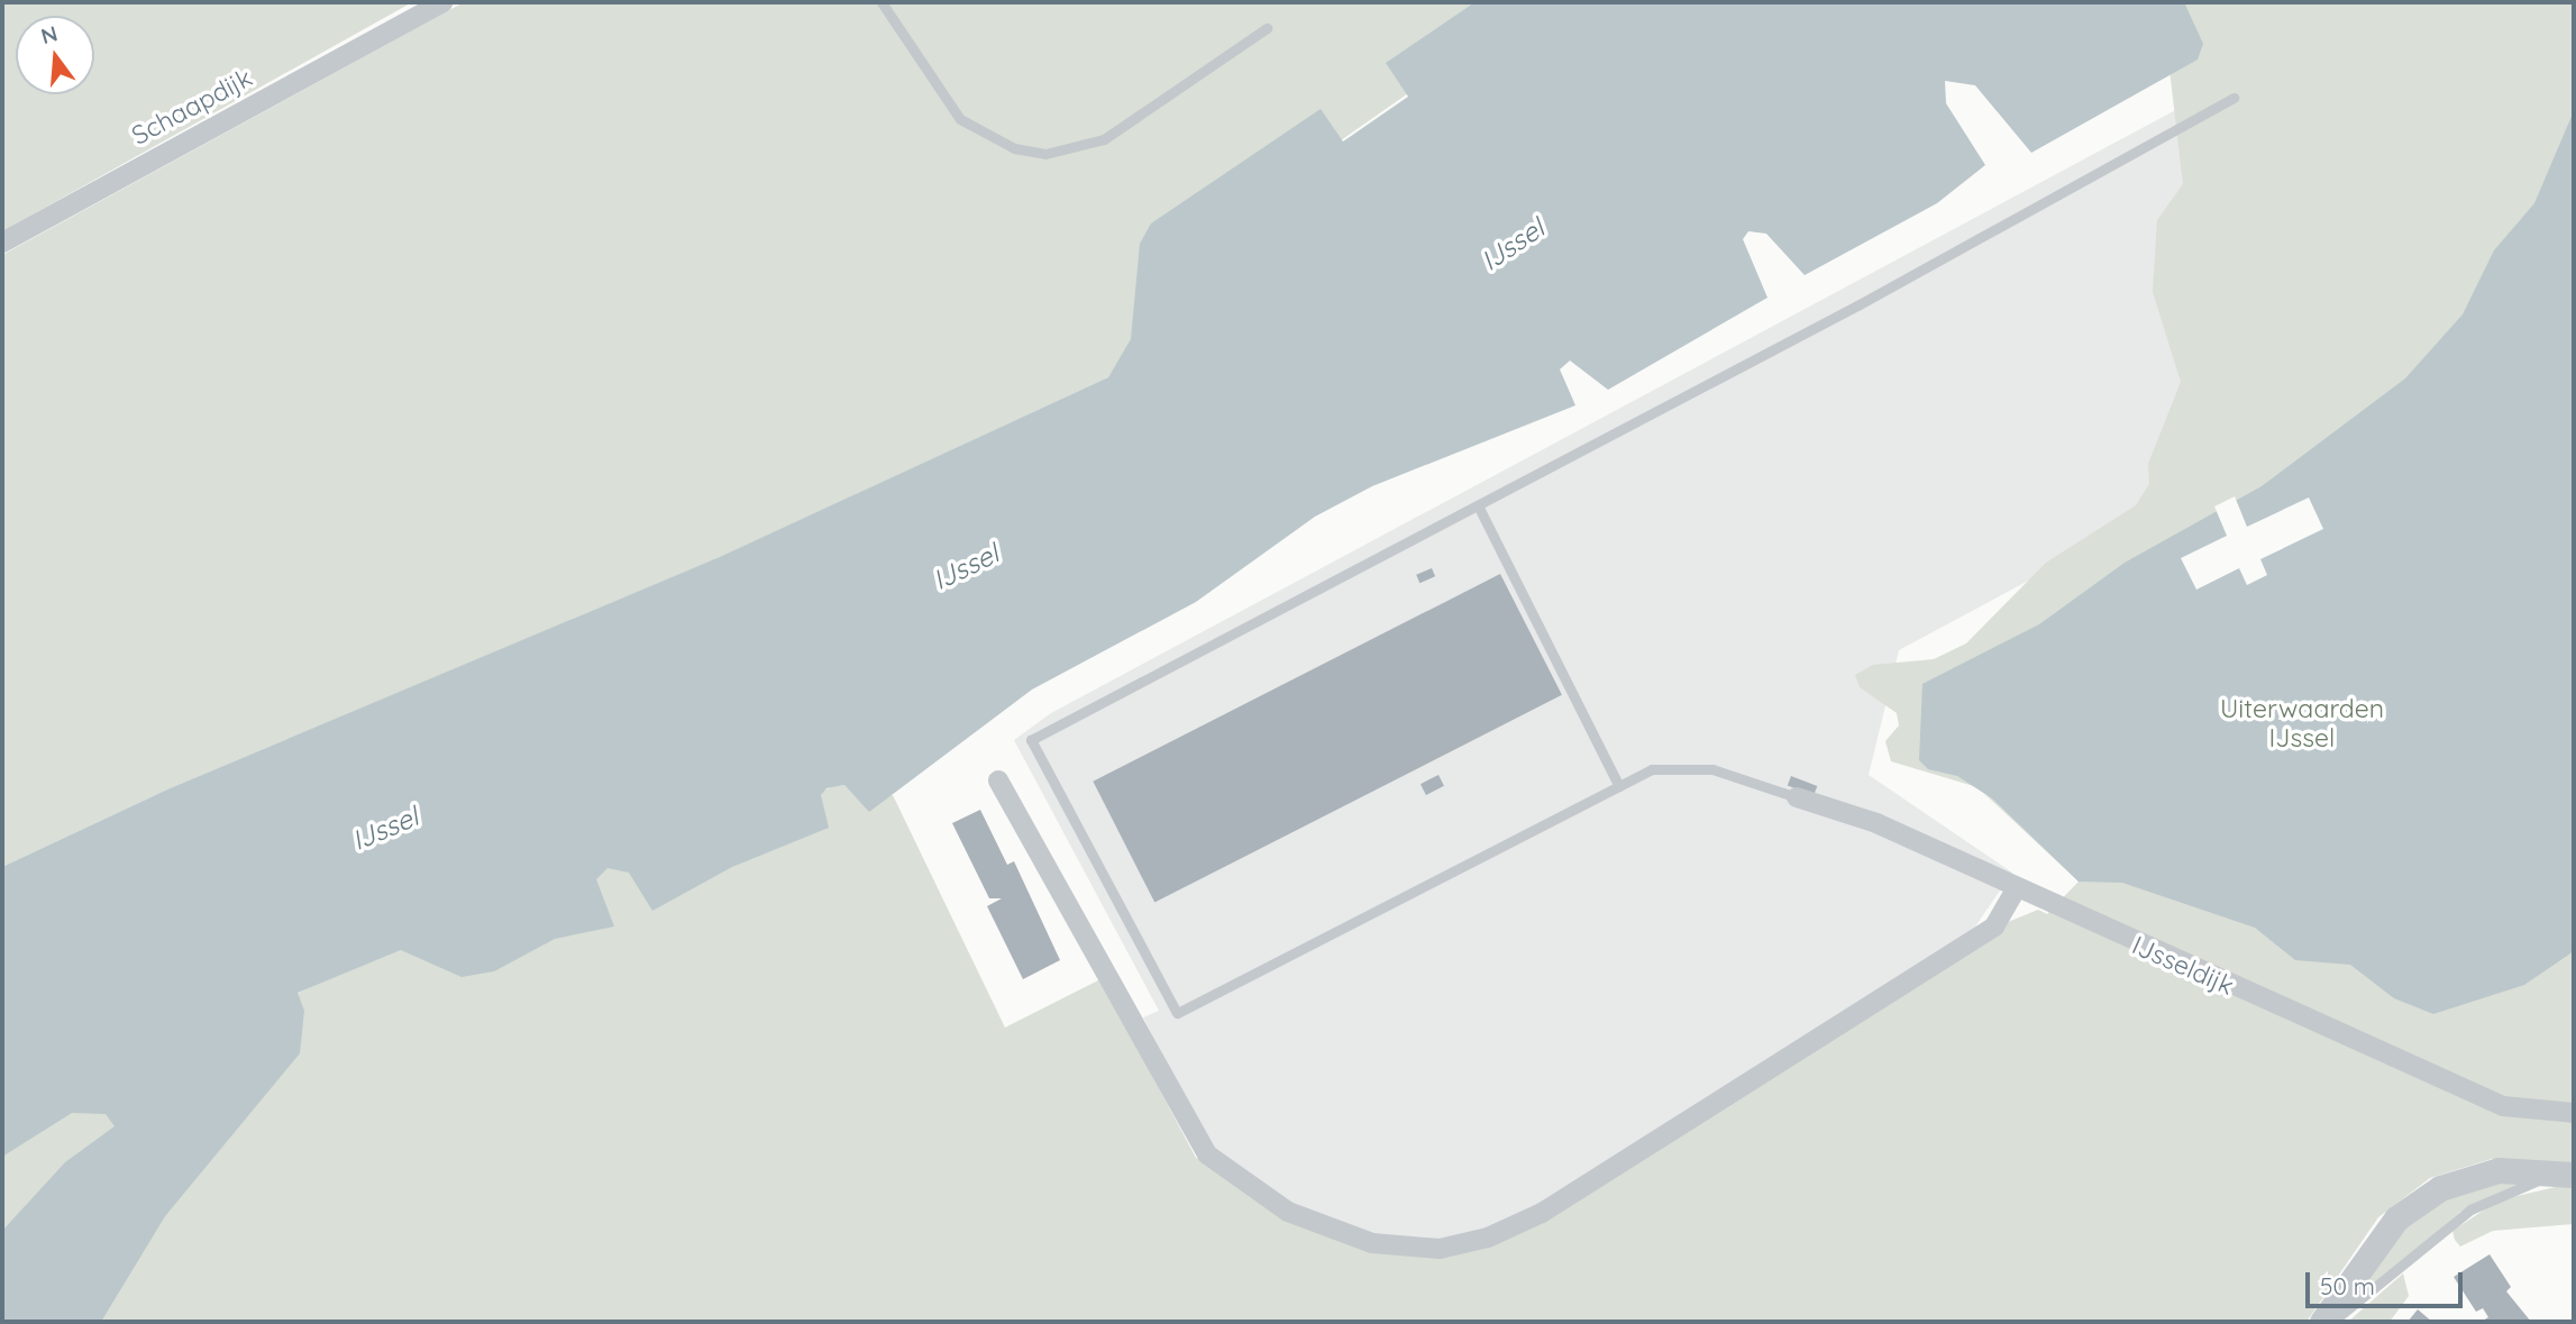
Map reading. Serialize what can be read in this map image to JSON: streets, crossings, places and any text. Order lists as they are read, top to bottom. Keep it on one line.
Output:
{"streets":{"street":["Schaapdijk","IJsseldijk"]},"water":["IJssel"],"parks":["Uiterwaarden IJssel"],"scale_bar":"50 m","north":"top"}
